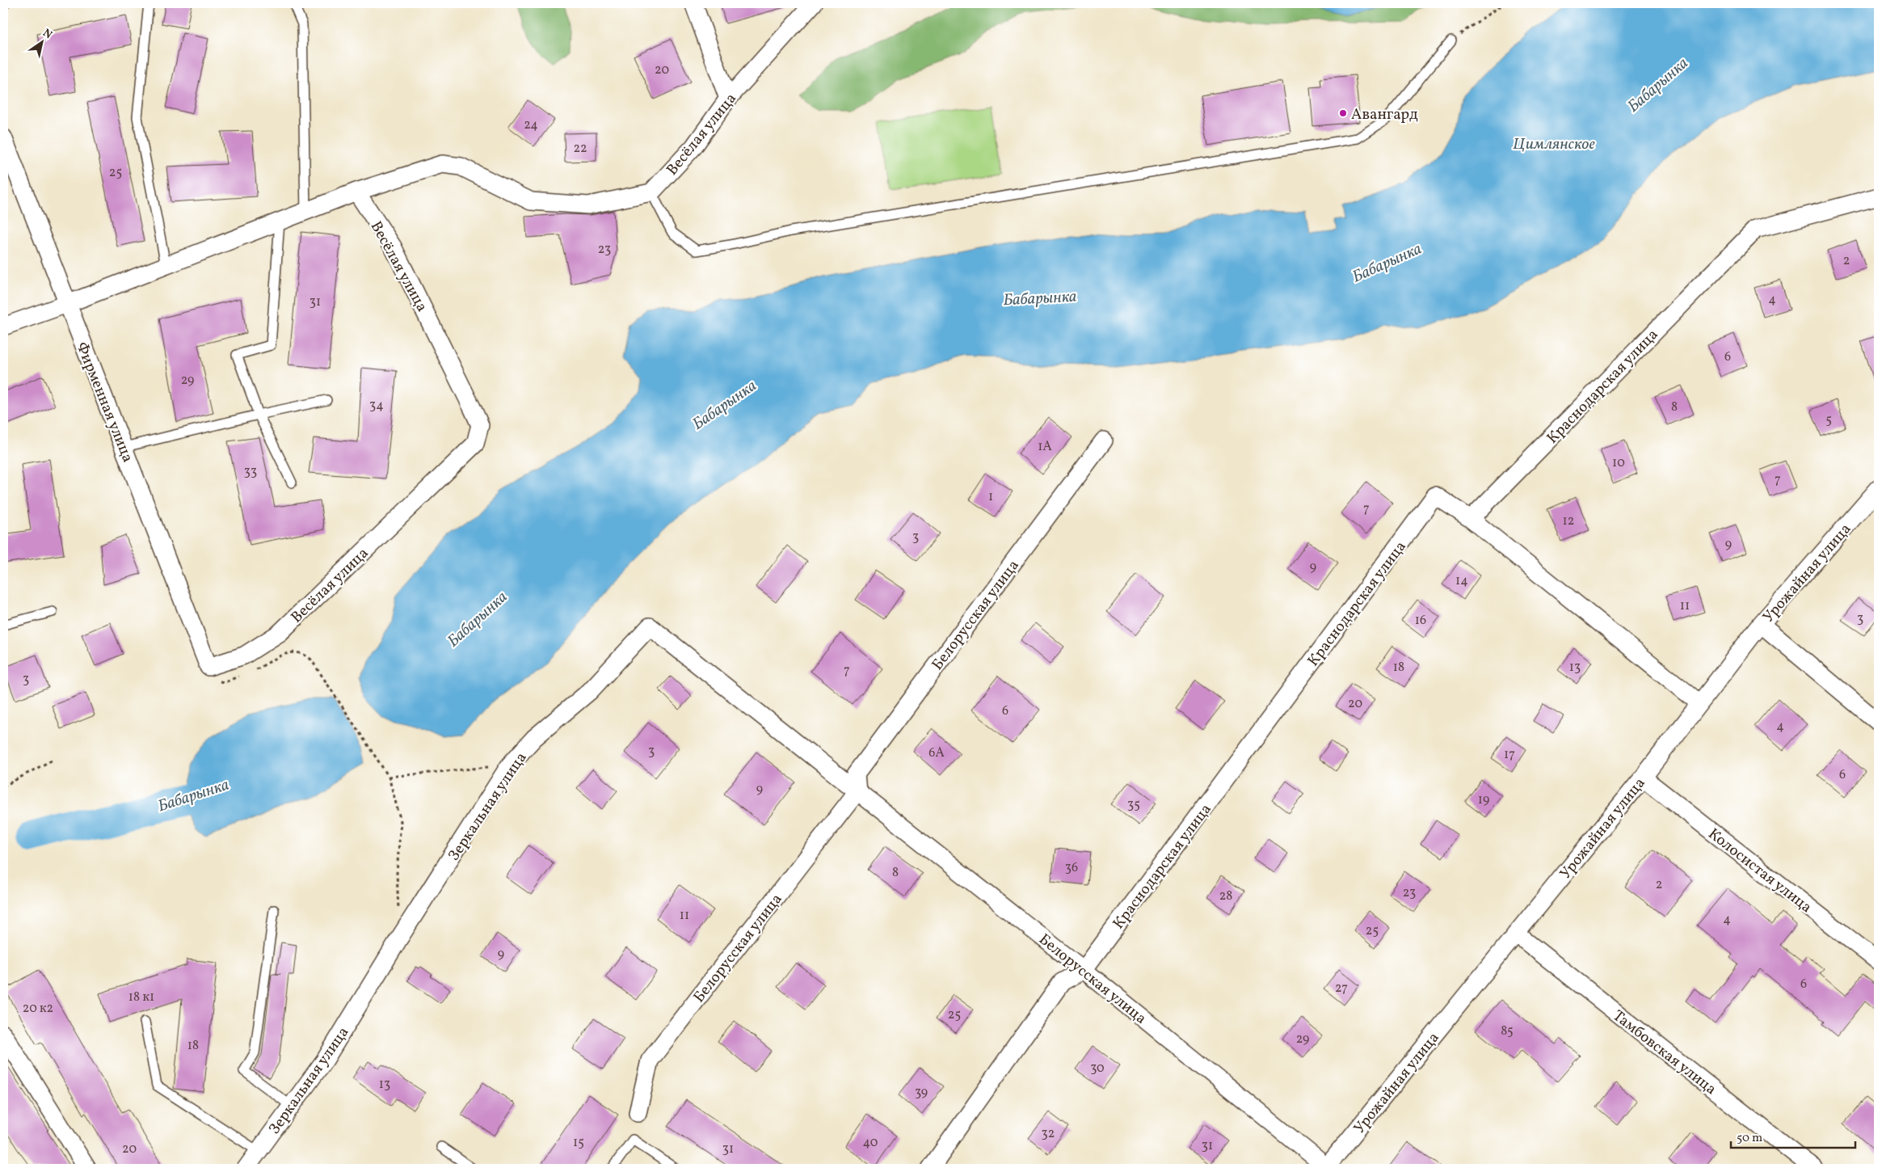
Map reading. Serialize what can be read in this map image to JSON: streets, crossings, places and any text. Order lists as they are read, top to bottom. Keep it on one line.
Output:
{"streets":{"street":["Весёлая улица","Краснодарская улица","Фирменная улица","Урожайная улица","Белорусская улица","Зеркальная улица","Колосистая улица","Тамбовская улица"]},"crossings":[["Весёлая улица","Фирменная улица"],["Краснодарская улица","Белорусская улица"],["Урожайная улица","Белорусская улица"],["Урожайная улица","Колосистая улица"],["Урожайная улица","Тамбовская улица"],["Белорусская улица","Зеркальная улица"]],"water":["Бабарынка","Цимлянское"],"places":["Авангард"],"house_numbers":["20","24","22","25","23","2","4","31","6","29","34","8","5","1А","10","33","7","1","7","12","3","9","9","14","11","3","16","18","13","7","3","20","6","4","3","6А","17","6","9","19","35","36","8","2","23","28","11","4","25","9","6","27","18 к1","20 к2","25","85","29","18","30","13","39","32","15","40","31","20","31"],"scale_bar":"50 m","north":"top right"}
